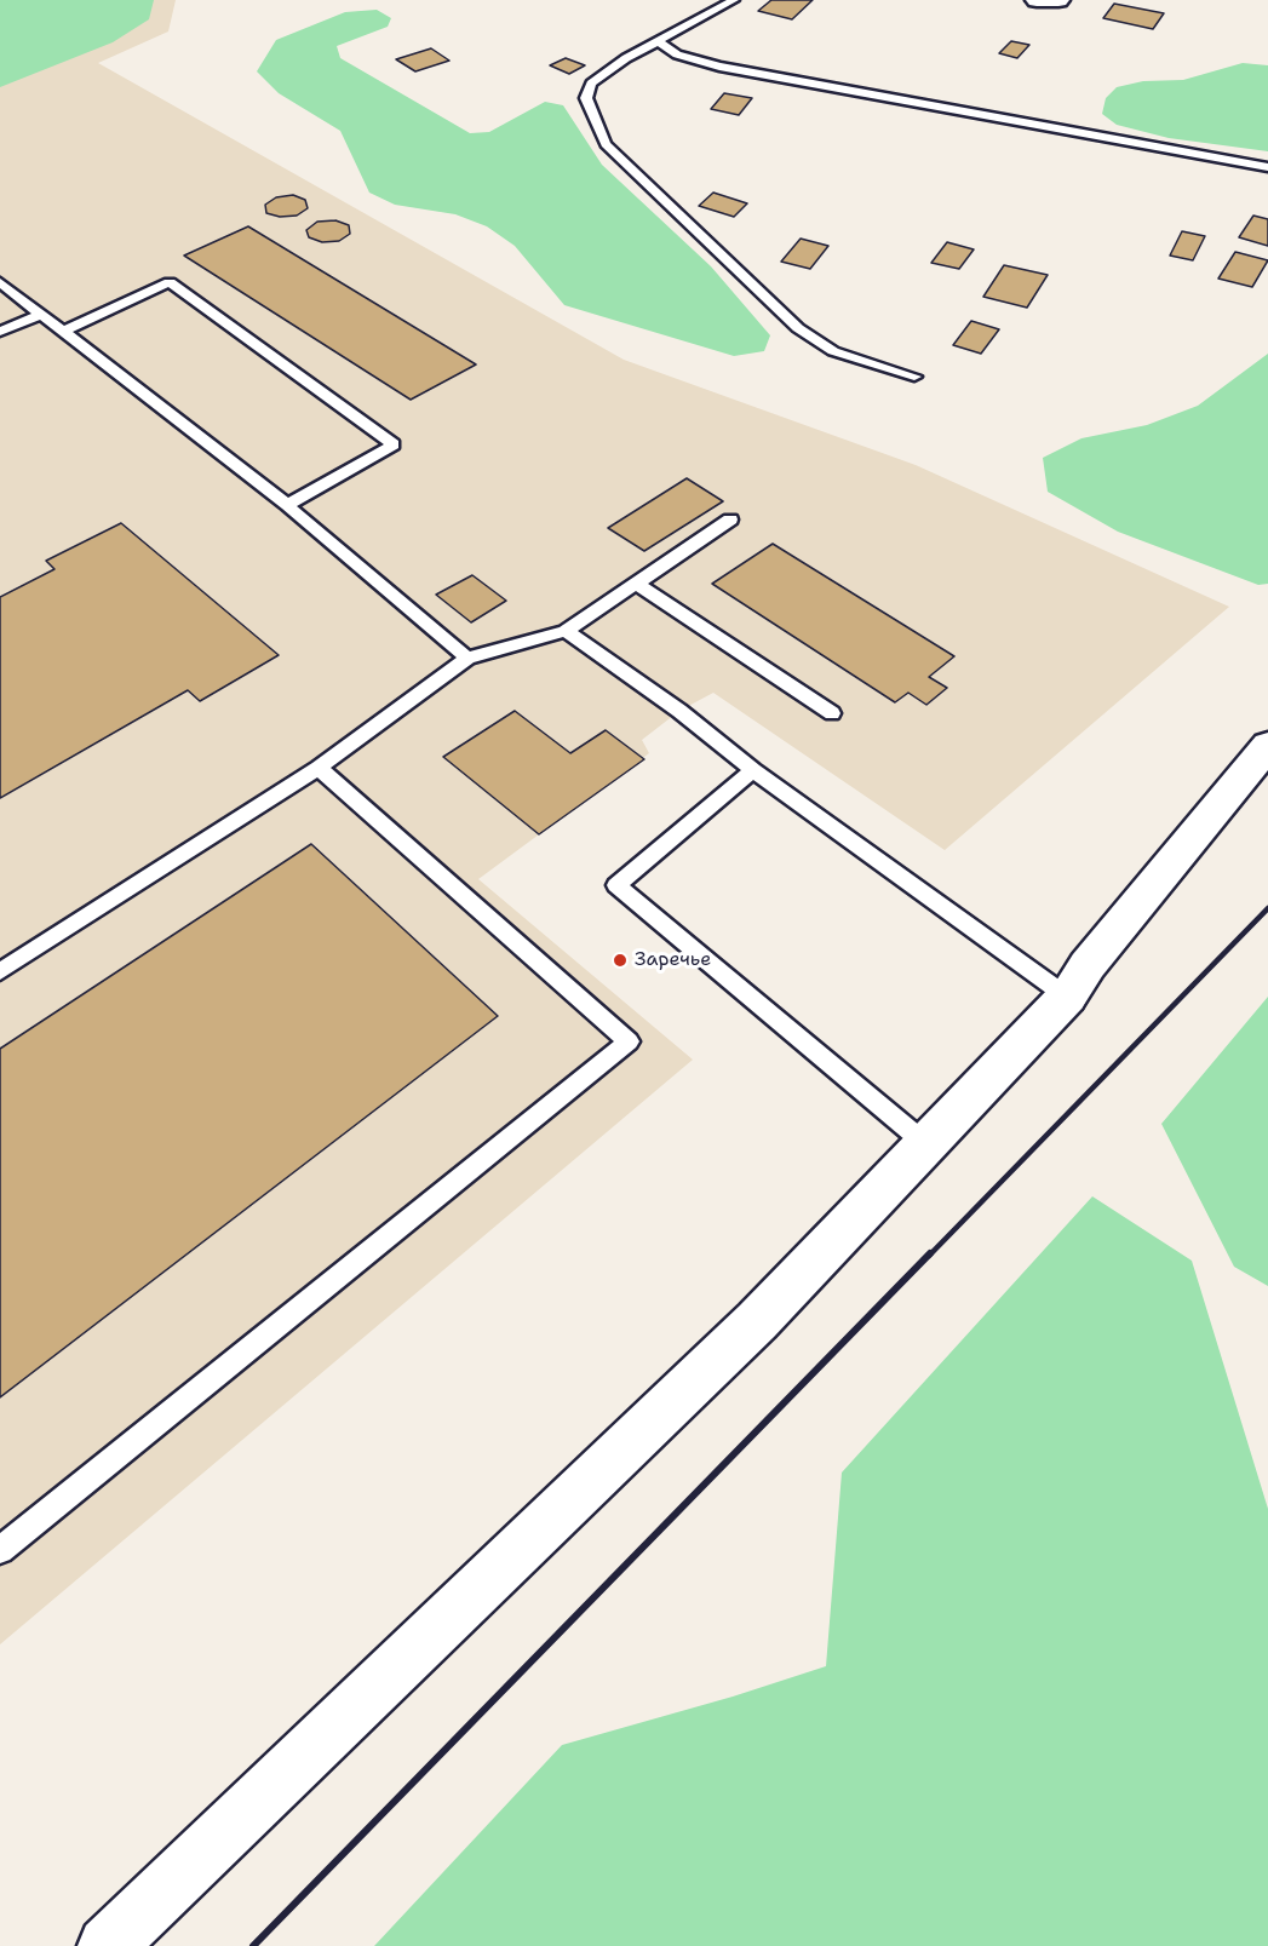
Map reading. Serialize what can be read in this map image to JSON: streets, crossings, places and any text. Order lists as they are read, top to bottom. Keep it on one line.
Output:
{"places":["Заречье"]}
